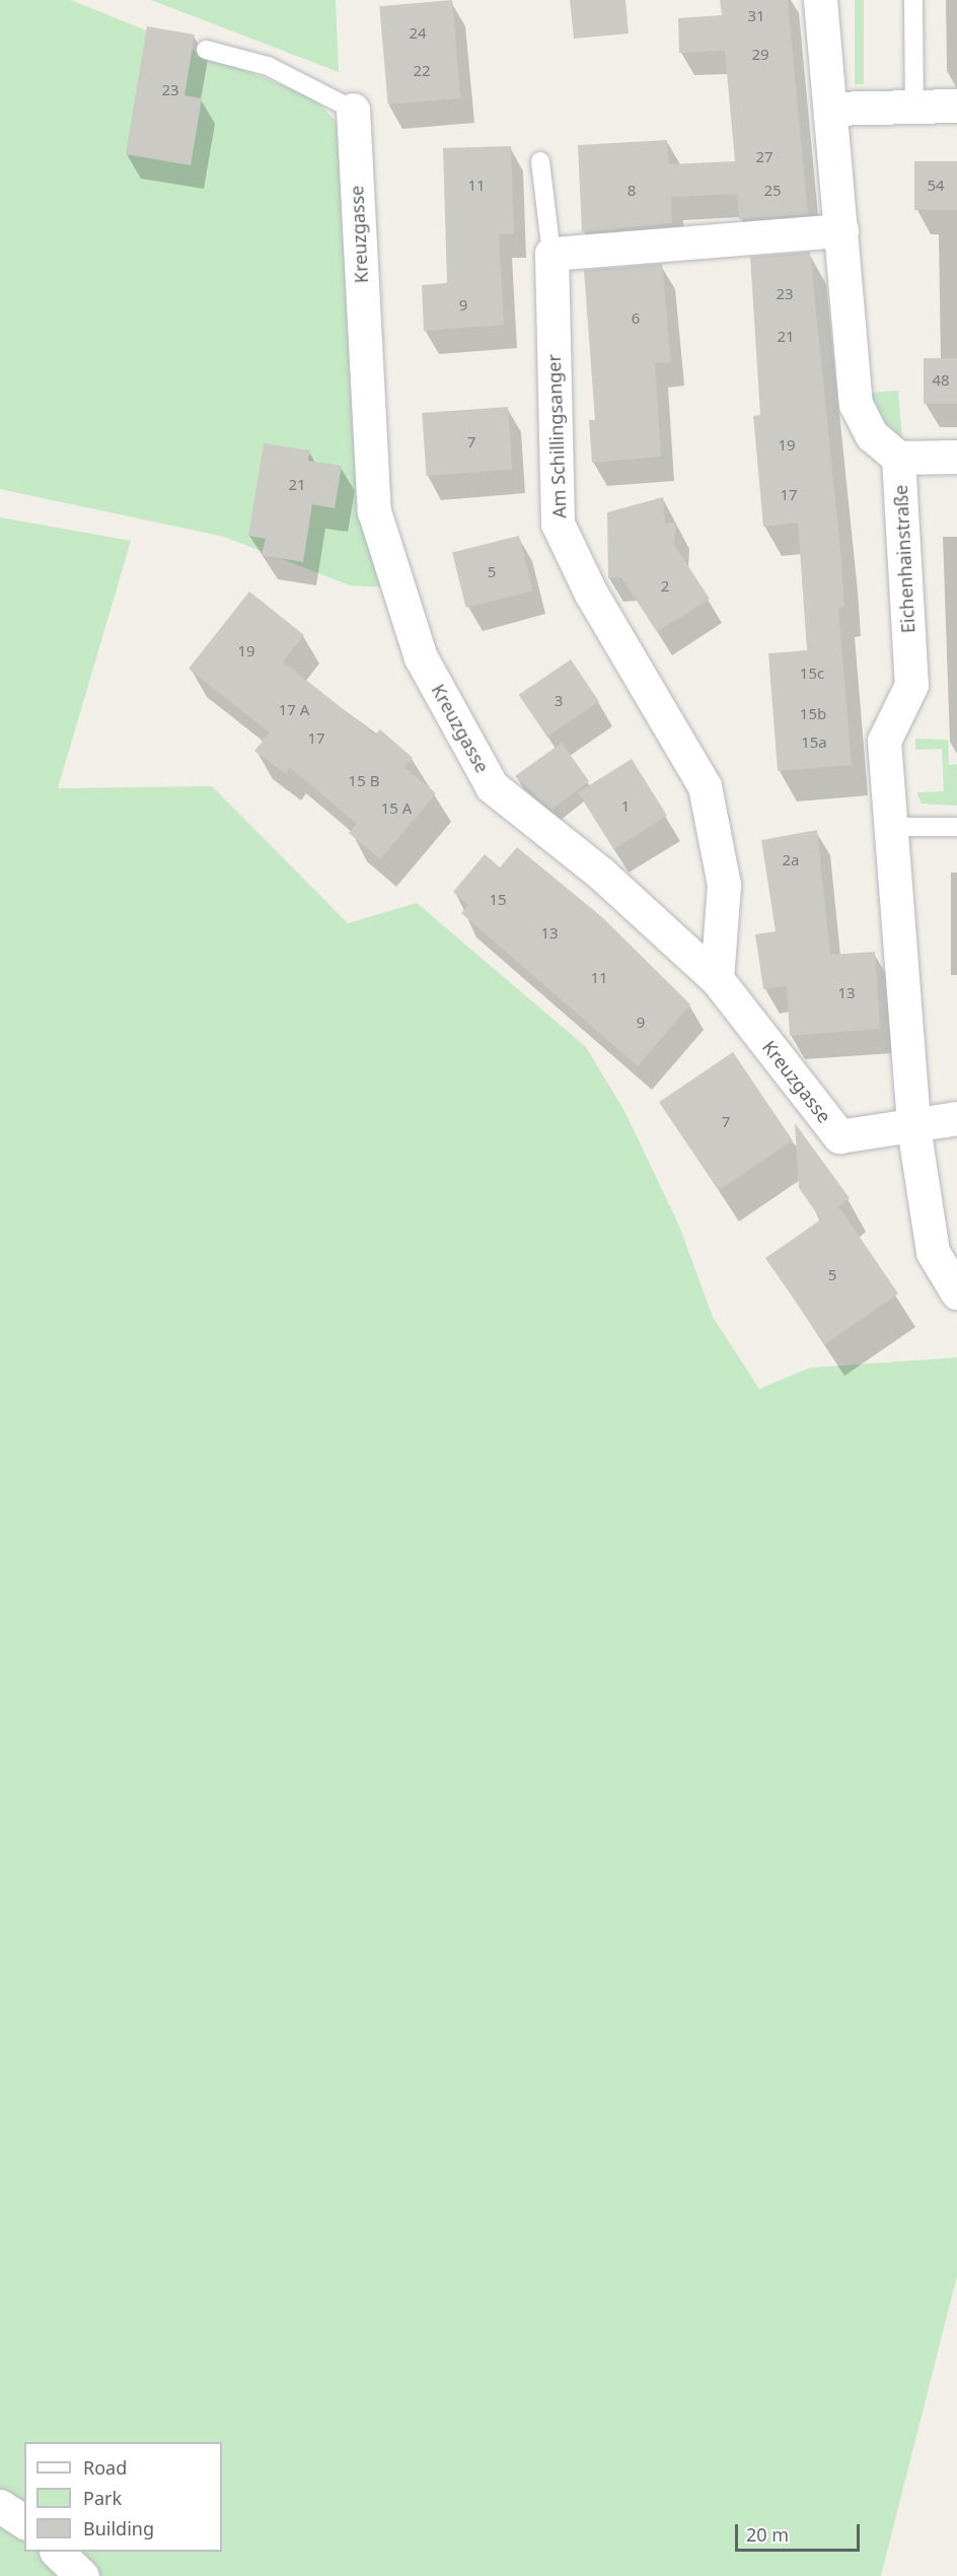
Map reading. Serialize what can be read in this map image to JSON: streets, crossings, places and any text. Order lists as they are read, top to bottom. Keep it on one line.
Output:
{"streets":{"street":["Kreuzgasse","Am Schillingsanger","Eichenhainstraße"]},"crossings":[["Kreuzgasse","Am Schillingsanger"],["Kreuzgasse","Eichenhainstraße"]],"house_numbers":["31","24","29","22","23","27","11","54","8","25","23","9","6","21","48","7","19","21","17","5","2","19","15c","3","17 A","15b","17","15a","15 B","1","15 A","2a","15","13","11","13","9","7","5"],"legend":["Road","Park","Building"],"scale_bar":"20 m"}
